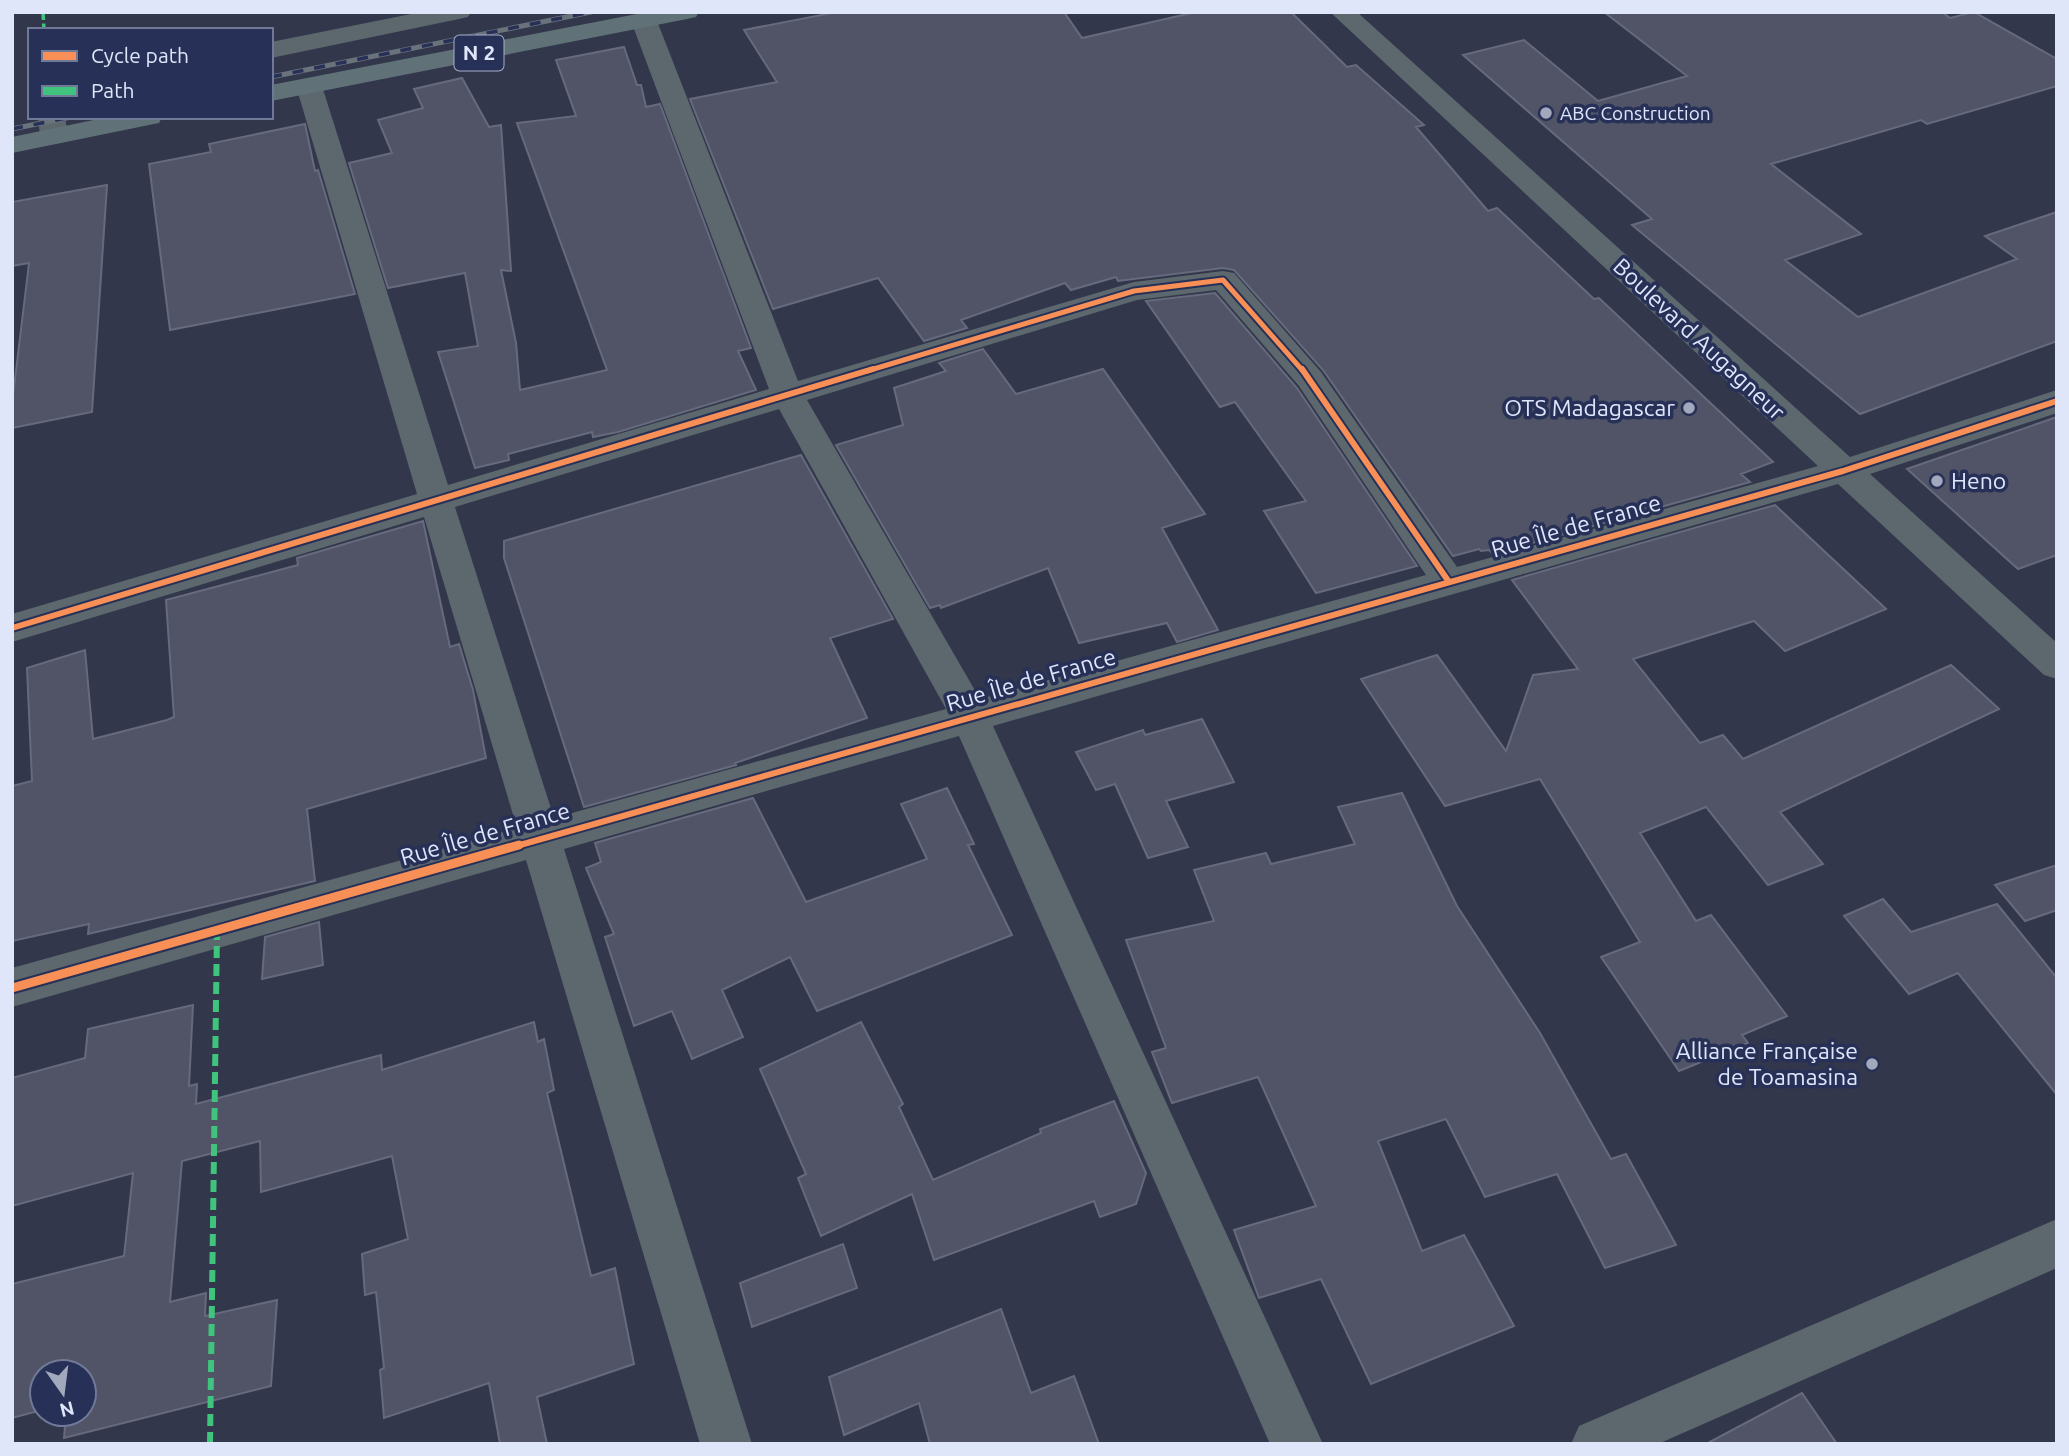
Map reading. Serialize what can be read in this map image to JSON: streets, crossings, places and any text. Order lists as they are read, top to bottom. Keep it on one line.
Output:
{"streets":{"main road":["N 2"],"street":["Boulevard Augagneur","Rue Île de France"]},"crossings":[["Boulevard Augagneur","Rue Île de France"]],"places":["ABC Construction","OTS Madagascar","Heno","Alliance Française de Toamasina"],"legend":["Cycle path","Path"],"north":"bottom"}
